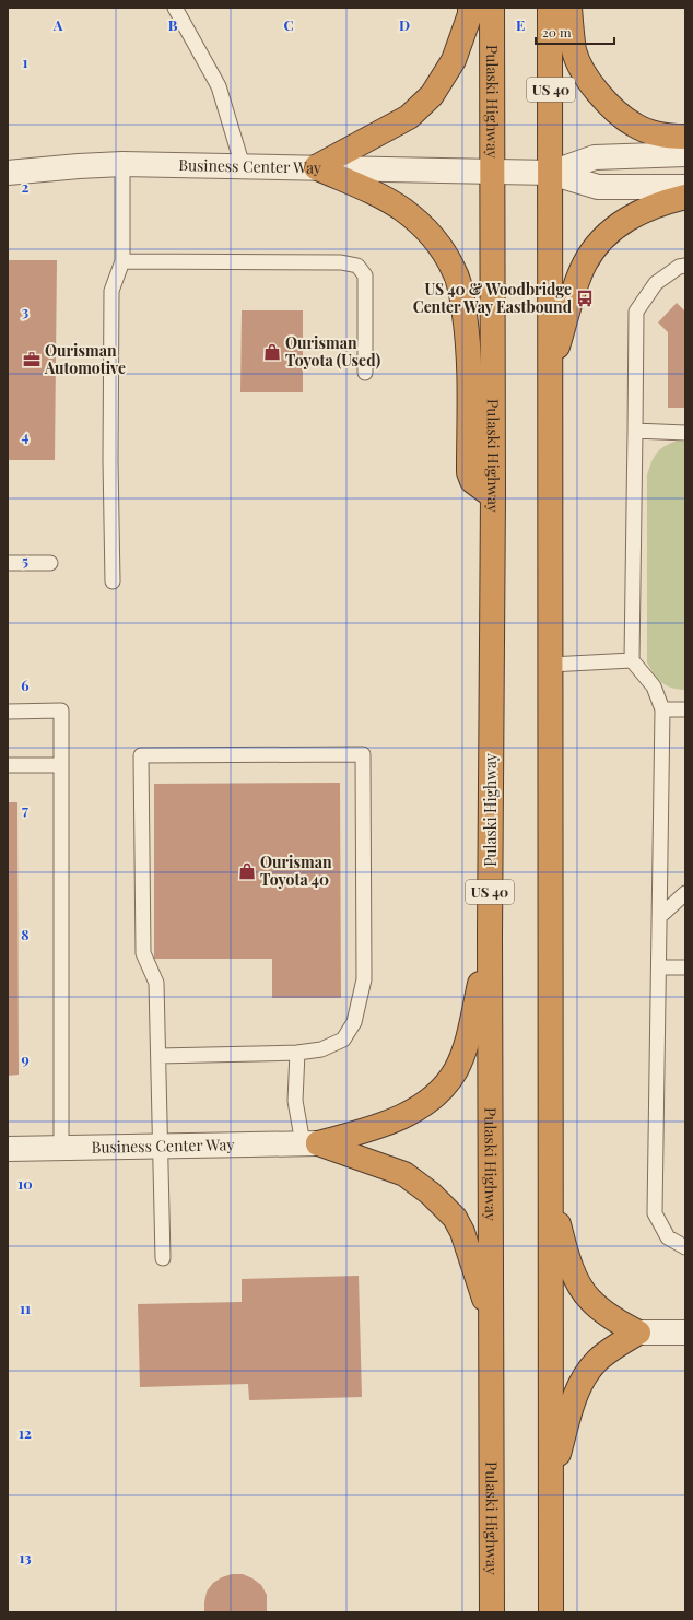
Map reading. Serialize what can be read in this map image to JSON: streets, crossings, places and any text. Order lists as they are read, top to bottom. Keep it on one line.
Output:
{"streets":{"highway":["US 40","Pulaski Highway"],"street":["Business Center Way"]},"crossings":[["US 40","Business Center Way"],["Pulaski Highway","Business Center Way"]],"places":{"bus stop":["US 40 & Woodbridge Center Way Eastbound"],"shop":["Ourisman Toyota (Used)","Ourisman Toyota 40"],"office":["Ourisman Automotive"]},"scale_bar":"20 m","grid":{"columns":["A","B","C","D","E"],"rows":["1","2","3","4","5","6","7","8","9","10","11","12","13"]}}
